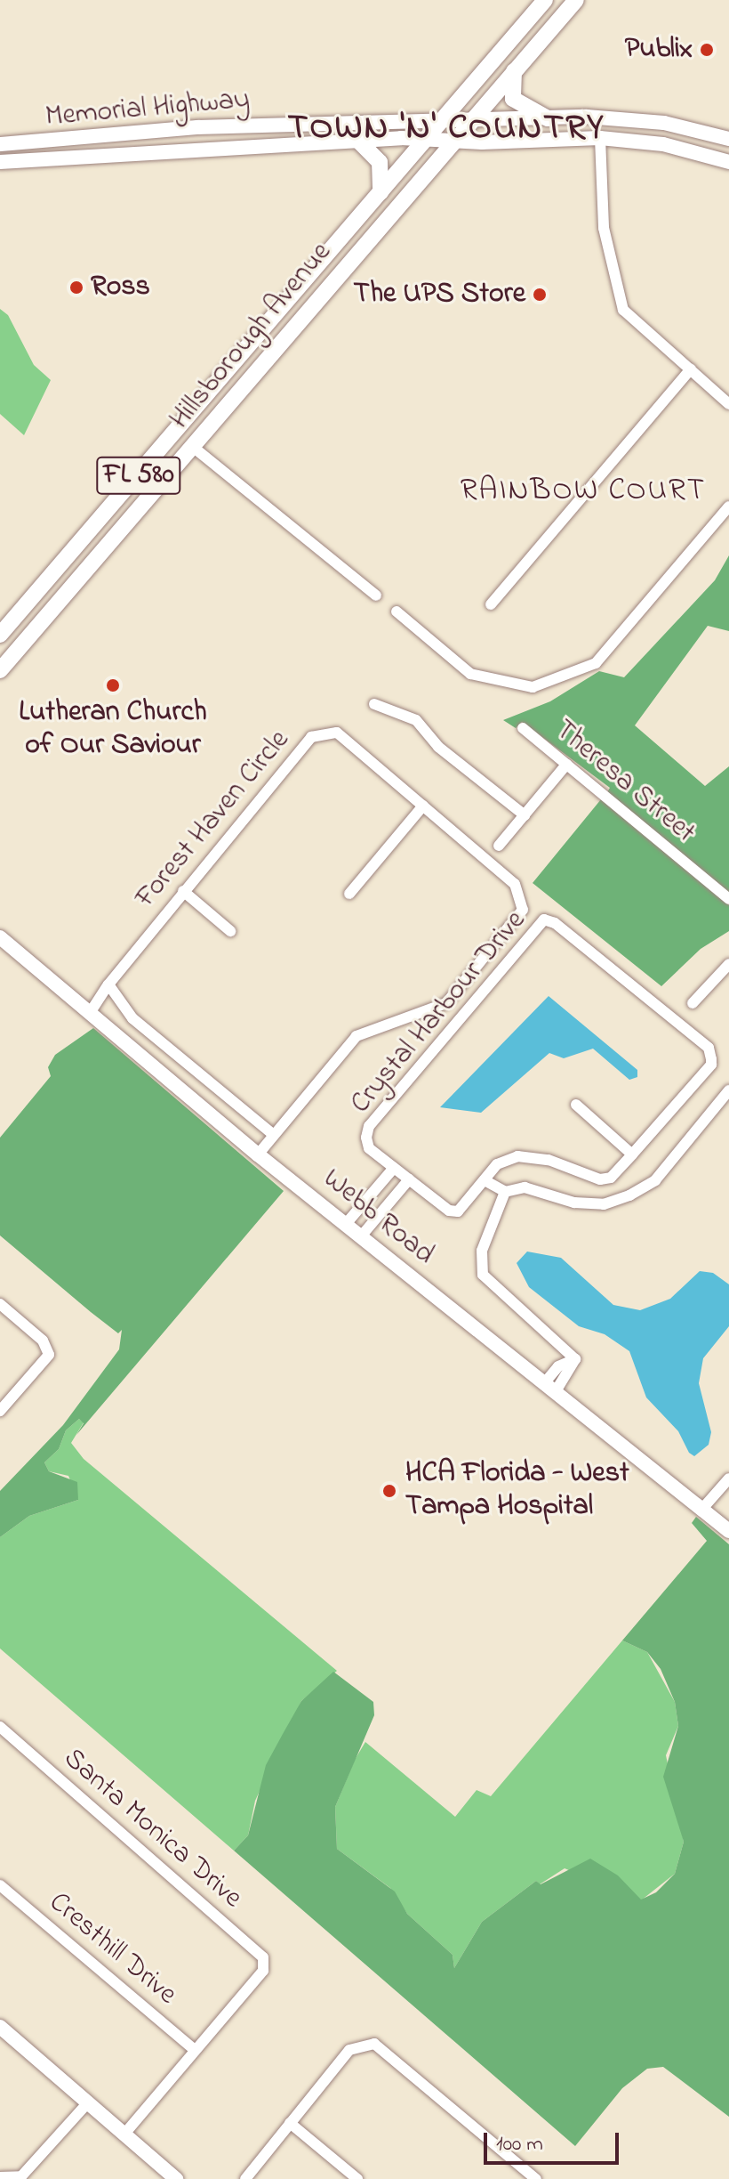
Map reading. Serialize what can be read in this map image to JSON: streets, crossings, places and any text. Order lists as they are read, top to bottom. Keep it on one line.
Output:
{"streets":{"main road":["Memorial Highway","Hillsborough Avenue","FL 580","Webb Road"],"street":["Theresa Street","Forest Haven Circle","Crystal Harbour Drive","Santa Monica Drive","Cresthill Drive"]},"crossings":[["Memorial Highway","Hillsborough Avenue"],["Memorial Highway","FL 580"],["Hillsborough Avenue","FL 580"],["Forest Haven Circle","Webb Road"],["Santa Monica Drive","Cresthill Drive"]],"districts":["TOWN 'N' COUNTRY","RAINBOW COURT"],"places":["Publix","Ross","The UPS Store","Lutheran Church of Our Saviour","HCA Florida - West Tampa Hospital"],"scale_bar":"100 m"}
